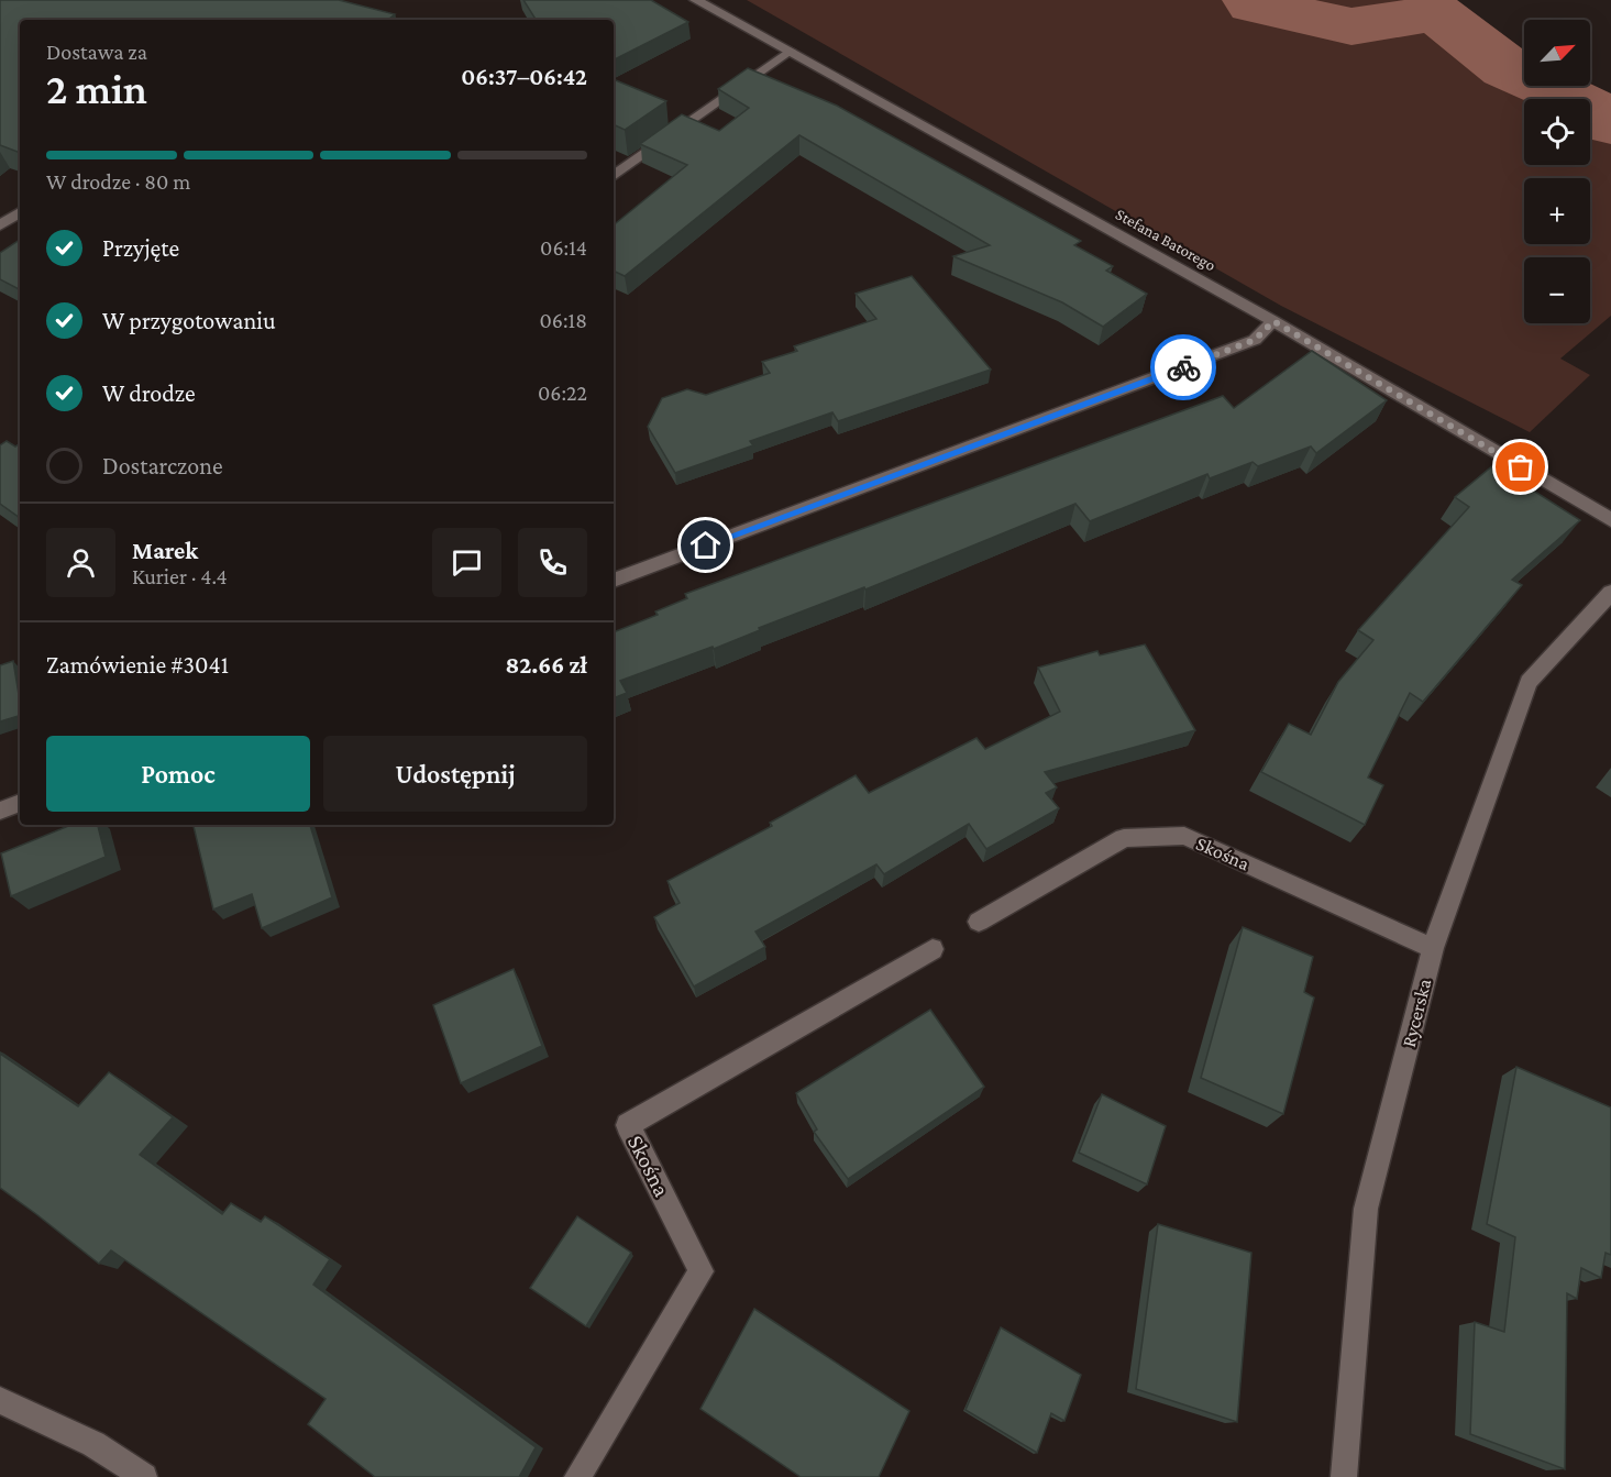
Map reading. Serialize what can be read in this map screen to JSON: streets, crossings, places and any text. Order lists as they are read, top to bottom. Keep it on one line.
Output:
{"streets":{"street":["Stefana Batorego","Skośna","Rycerska"]},"crossings":[["Skośna","Rycerska"]],"north":"top right","page":{"map_buttons":["+","−"],"heading":["2 min","Dostawa za","06:37–06:42"],"panel":["Marek","Kurier · 4.4","Zamówienie #3041","82.66 zł"],"bar":"W drodze · 80 m","list":[["Przyjęte","06:14"],["W przygotowaniu","06:18"],["W drodze","06:22"],"Dostarczone"],"buttons":["Pomoc","Udostępnij"]}}
